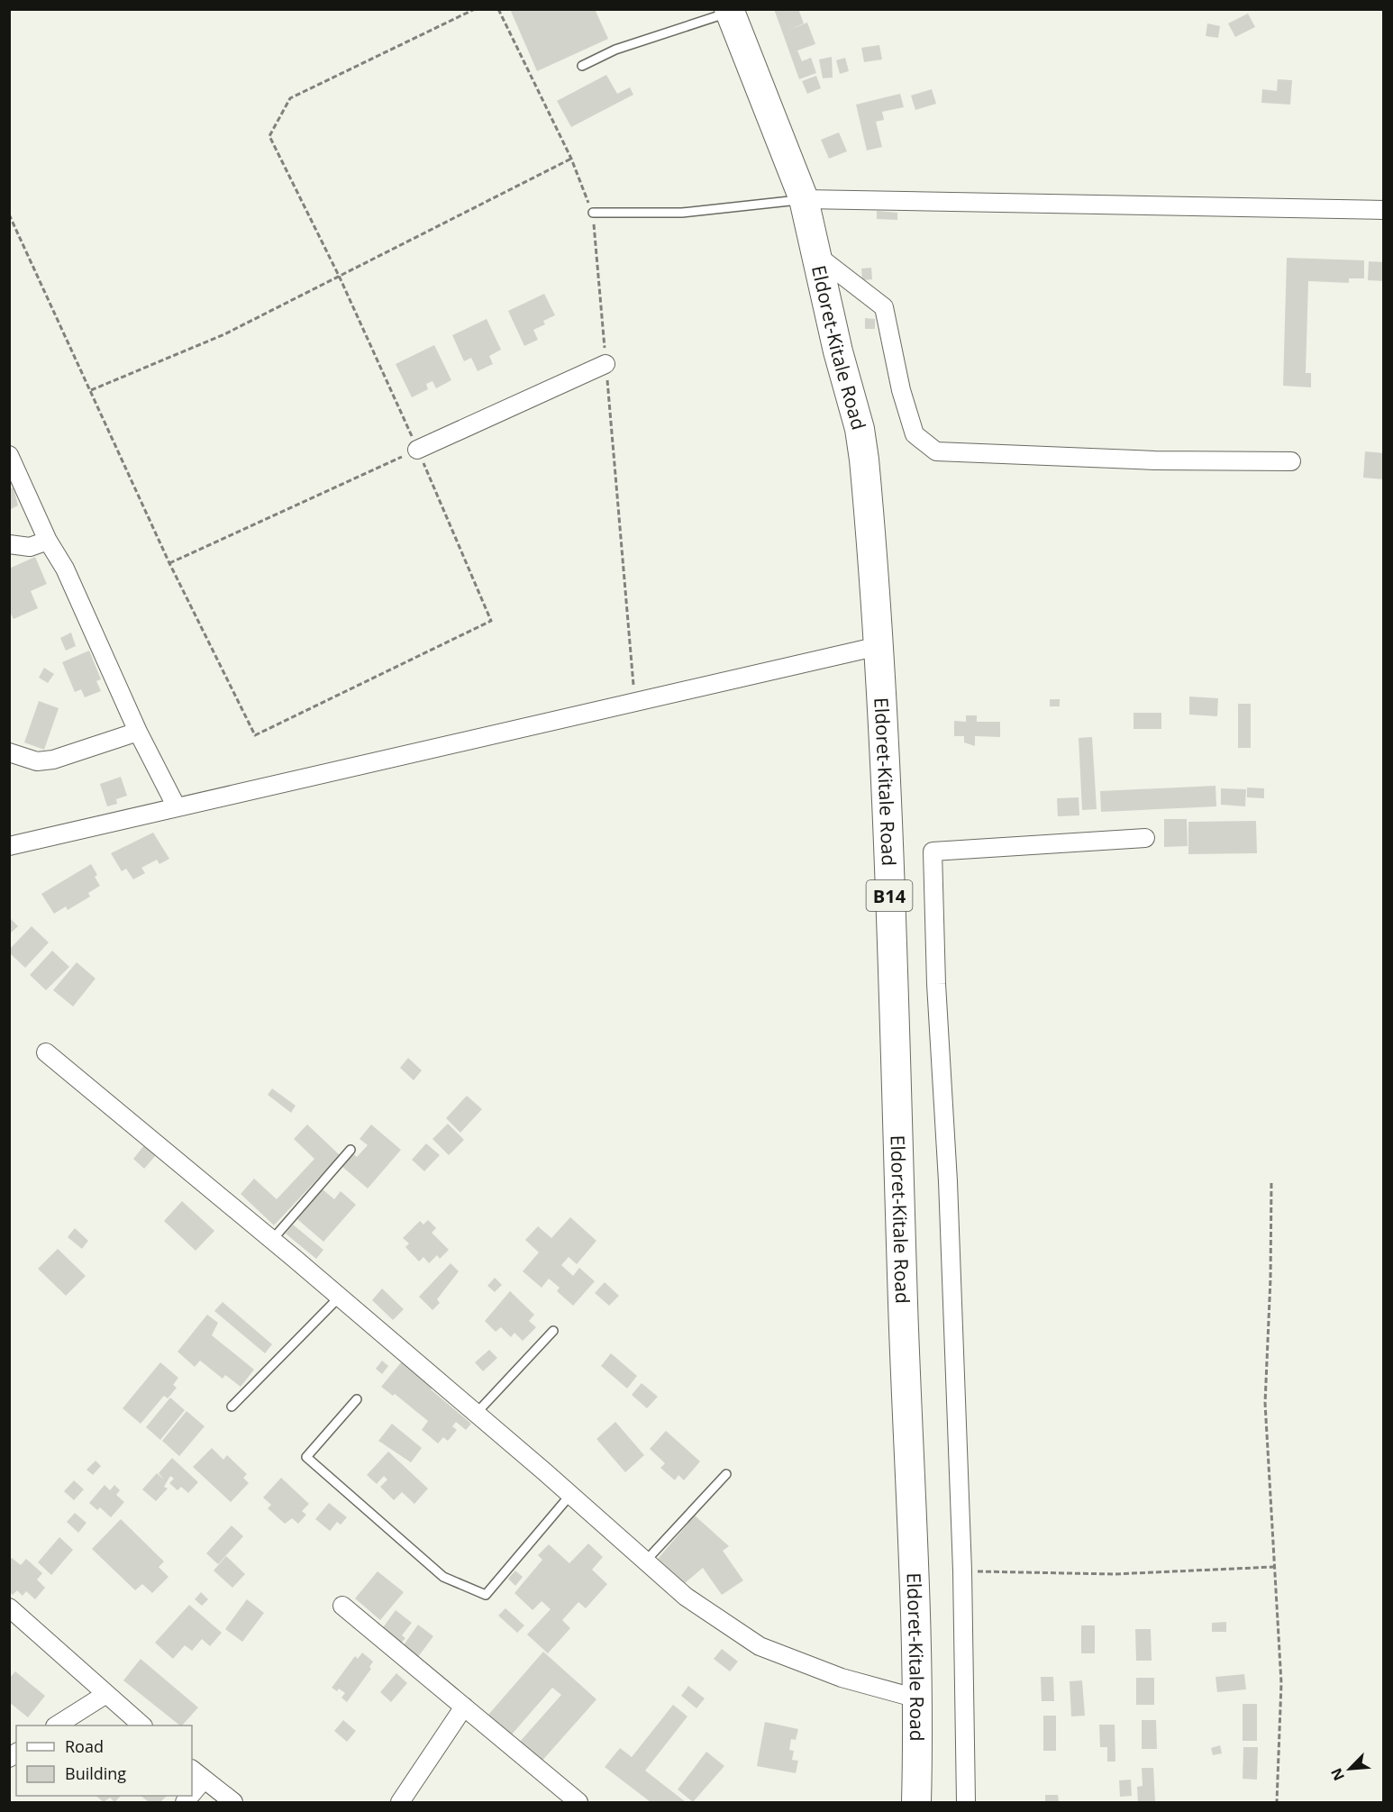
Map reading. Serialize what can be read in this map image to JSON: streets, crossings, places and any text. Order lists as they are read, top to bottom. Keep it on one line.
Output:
{"streets":{"highway":["Eldoret-Kitale Road","B14"]},"legend":["Road","Building"],"north":"bottom left"}
